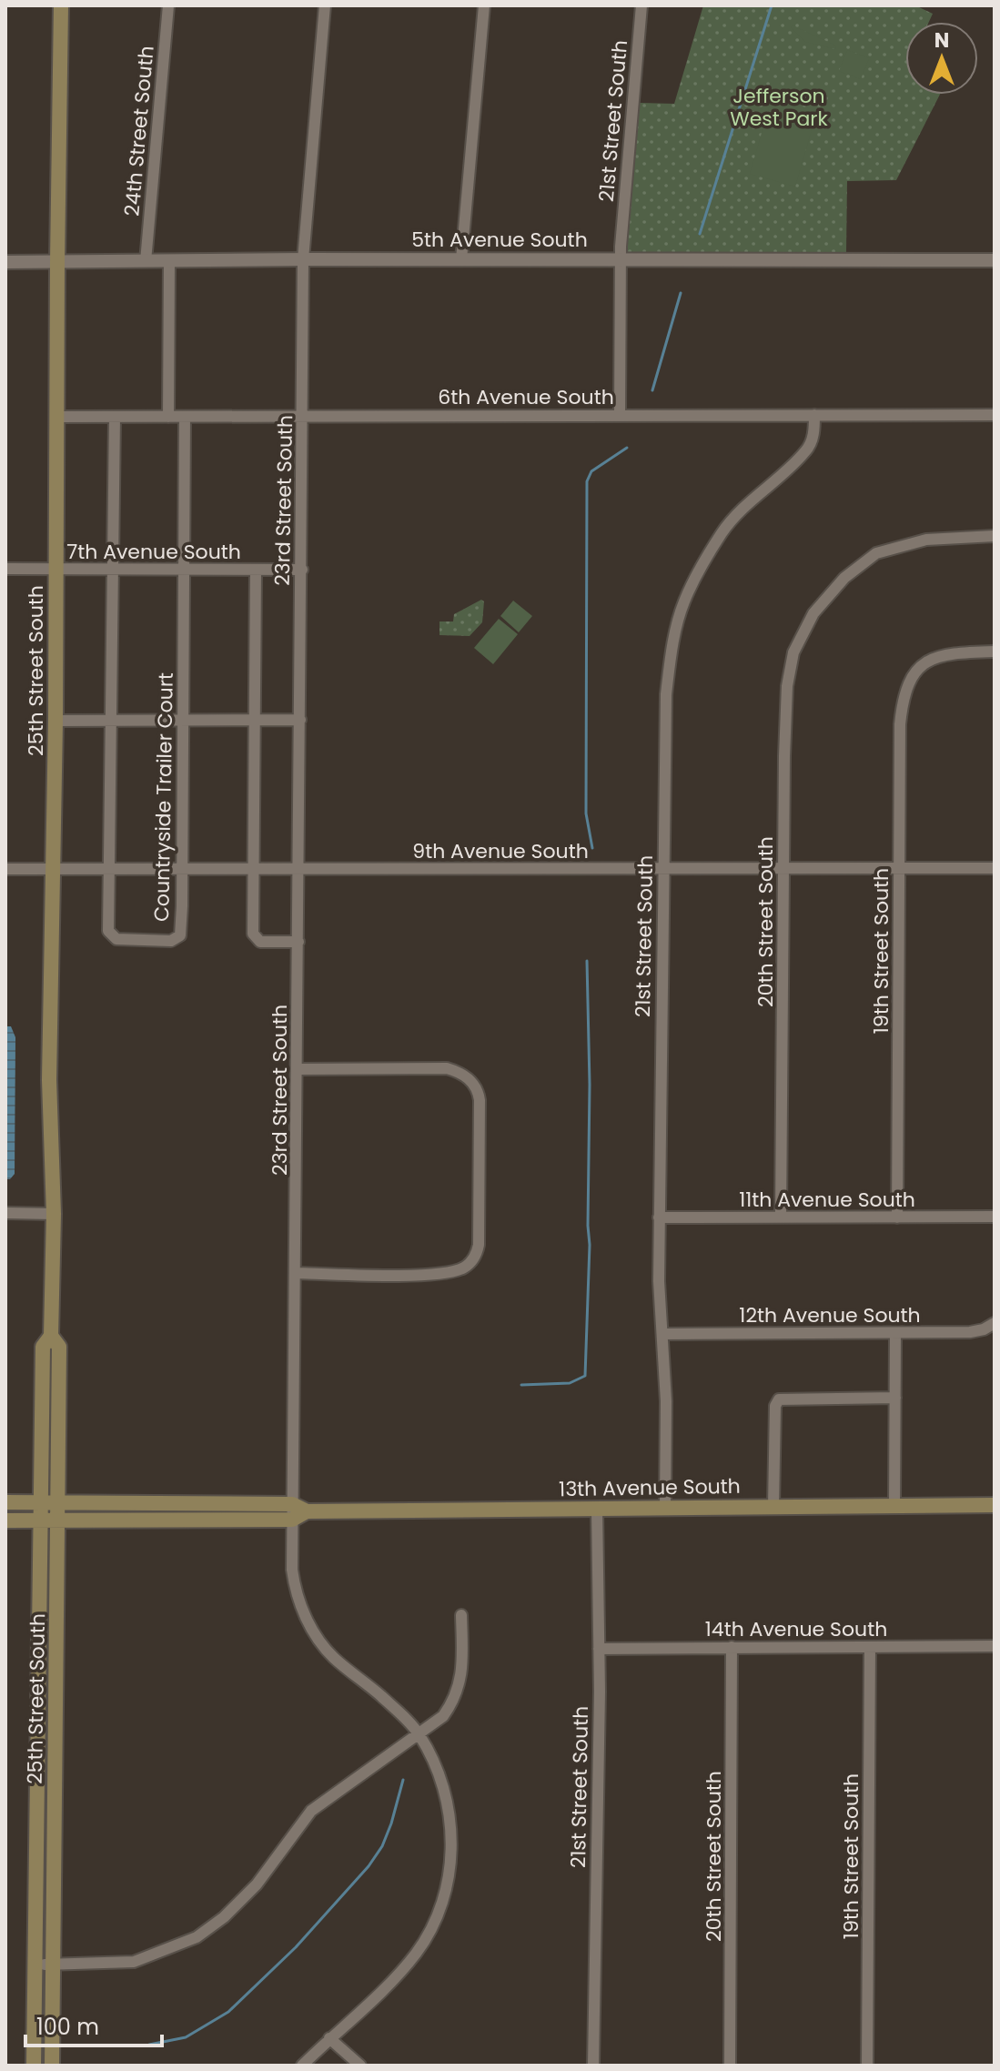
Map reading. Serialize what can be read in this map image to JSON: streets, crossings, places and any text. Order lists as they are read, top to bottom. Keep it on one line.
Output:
{"streets":{"main road":["25th Street South","13th Avenue South"],"street":["21st Street South","24th Street South","5th Avenue South","6th Avenue South","23rd Street South","7th Avenue South","Countryside Trailer Court","9th Avenue South","20th Street South","19th Street South","11th Avenue South","12th Avenue South","14th Avenue South"]},"crossings":[["21st Street South","5th Avenue South"],["21st Street South","6th Avenue South"],["21st Street South","9th Avenue South"],["21st Street South","11th Avenue South"],["21st Street South","12th Avenue South"],["21st Street South","13th Avenue South"],["21st Street South","14th Avenue South"],["24th Street South","5th Avenue South"],["5th Avenue South","23rd Street South"],["5th Avenue South","25th Street South"],["6th Avenue South","23rd Street South"],["6th Avenue South","25th Street South"],["6th Avenue South","Countryside Trailer Court"],["23rd Street South","7th Avenue South"],["23rd Street South","9th Avenue South"],["23rd Street South","13th Avenue South"],["7th Avenue South","25th Street South"],["7th Avenue South","Countryside Trailer Court"],["25th Street South","9th Avenue South"],["25th Street South","13th Avenue South"],["Countryside Trailer Court","9th Avenue South"],["9th Avenue South","20th Street South"],["9th Avenue South","19th Street South"],["20th Street South","11th Avenue South"],["20th Street South","14th Avenue South"],["19th Street South","11th Avenue South"],["19th Street South","14th Avenue South"]],"parks":["Jefferson West Park"],"scale_bar":"100 m","north":"top"}
